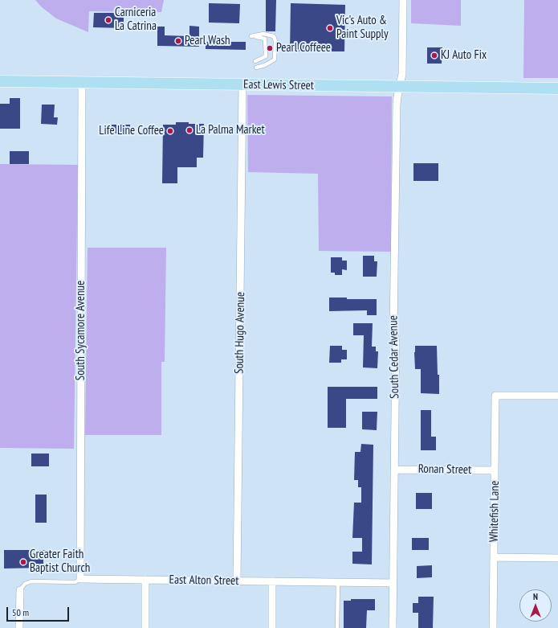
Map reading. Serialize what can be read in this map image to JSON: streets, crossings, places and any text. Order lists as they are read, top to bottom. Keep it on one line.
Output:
{"streets":{"main road":["East Lewis Street"],"street":["South Sycamore Avenue","South Hugo Avenue","South Cedar Avenue","Ronan Street","Whitefish Lane","East Alton Street"]},"crossings":[["East Lewis Street","South Sycamore Avenue"],["East Lewis Street","South Hugo Avenue"],["East Lewis Street","South Cedar Avenue"],["South Sycamore Avenue","East Alton Street"],["South Hugo Avenue","East Alton Street"],["South Cedar Avenue","Ronan Street"],["South Cedar Avenue","East Alton Street"],["Ronan Street","Whitefish Lane"]],"places":["Carniceria La Catrina","Vic's Auto & Paint Supply","Pearl Wash","Pearl Coffeee","KJ Auto Fix","La Palma Market","Life Line Coffee","Greater Faith Baptist Church"],"scale_bar":"50 m","north":"top"}
